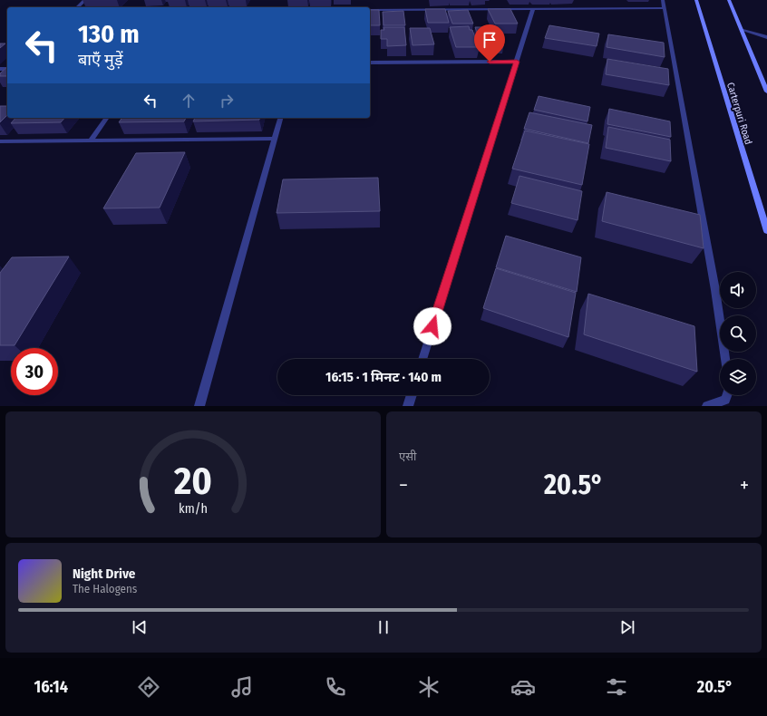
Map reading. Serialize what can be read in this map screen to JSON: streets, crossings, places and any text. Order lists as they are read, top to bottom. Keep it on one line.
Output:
{"streets":{"main road":["Carterpuri Road"]},"page":{"turn":["130 m","बाएँ मुड़ें"],"limit":"30","trip":"16:15 · 1 मिनट · 140 m","tile":"एसी","heat":["−","20.5°","+"],"song":["Night Drive","The Halogens"],"tabs":["16:14","20.5°"],"gauge":["20","km/h"]}}
